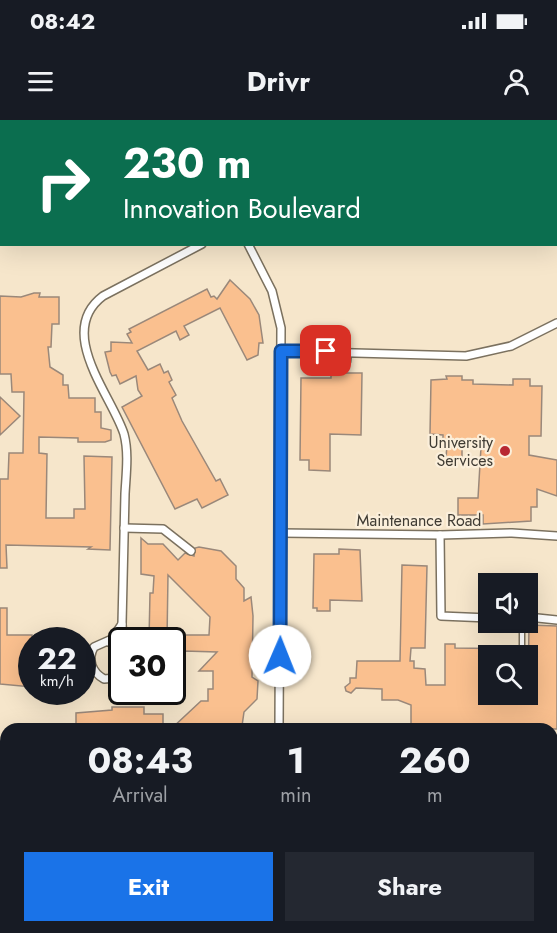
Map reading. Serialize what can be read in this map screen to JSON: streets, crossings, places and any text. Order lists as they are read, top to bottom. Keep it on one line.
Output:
{"streets":{"street":["Maintenance Road"]},"places":["University Services"],"page":{"status":"08:42","header":"Drivr","turn":["230 m","Innovation Boulevard"],"speed":"22 km/h","limit":"30","eta":["08:43","Arrival","1","min","260","m"],"buttons":["Exit","Share"]}}
